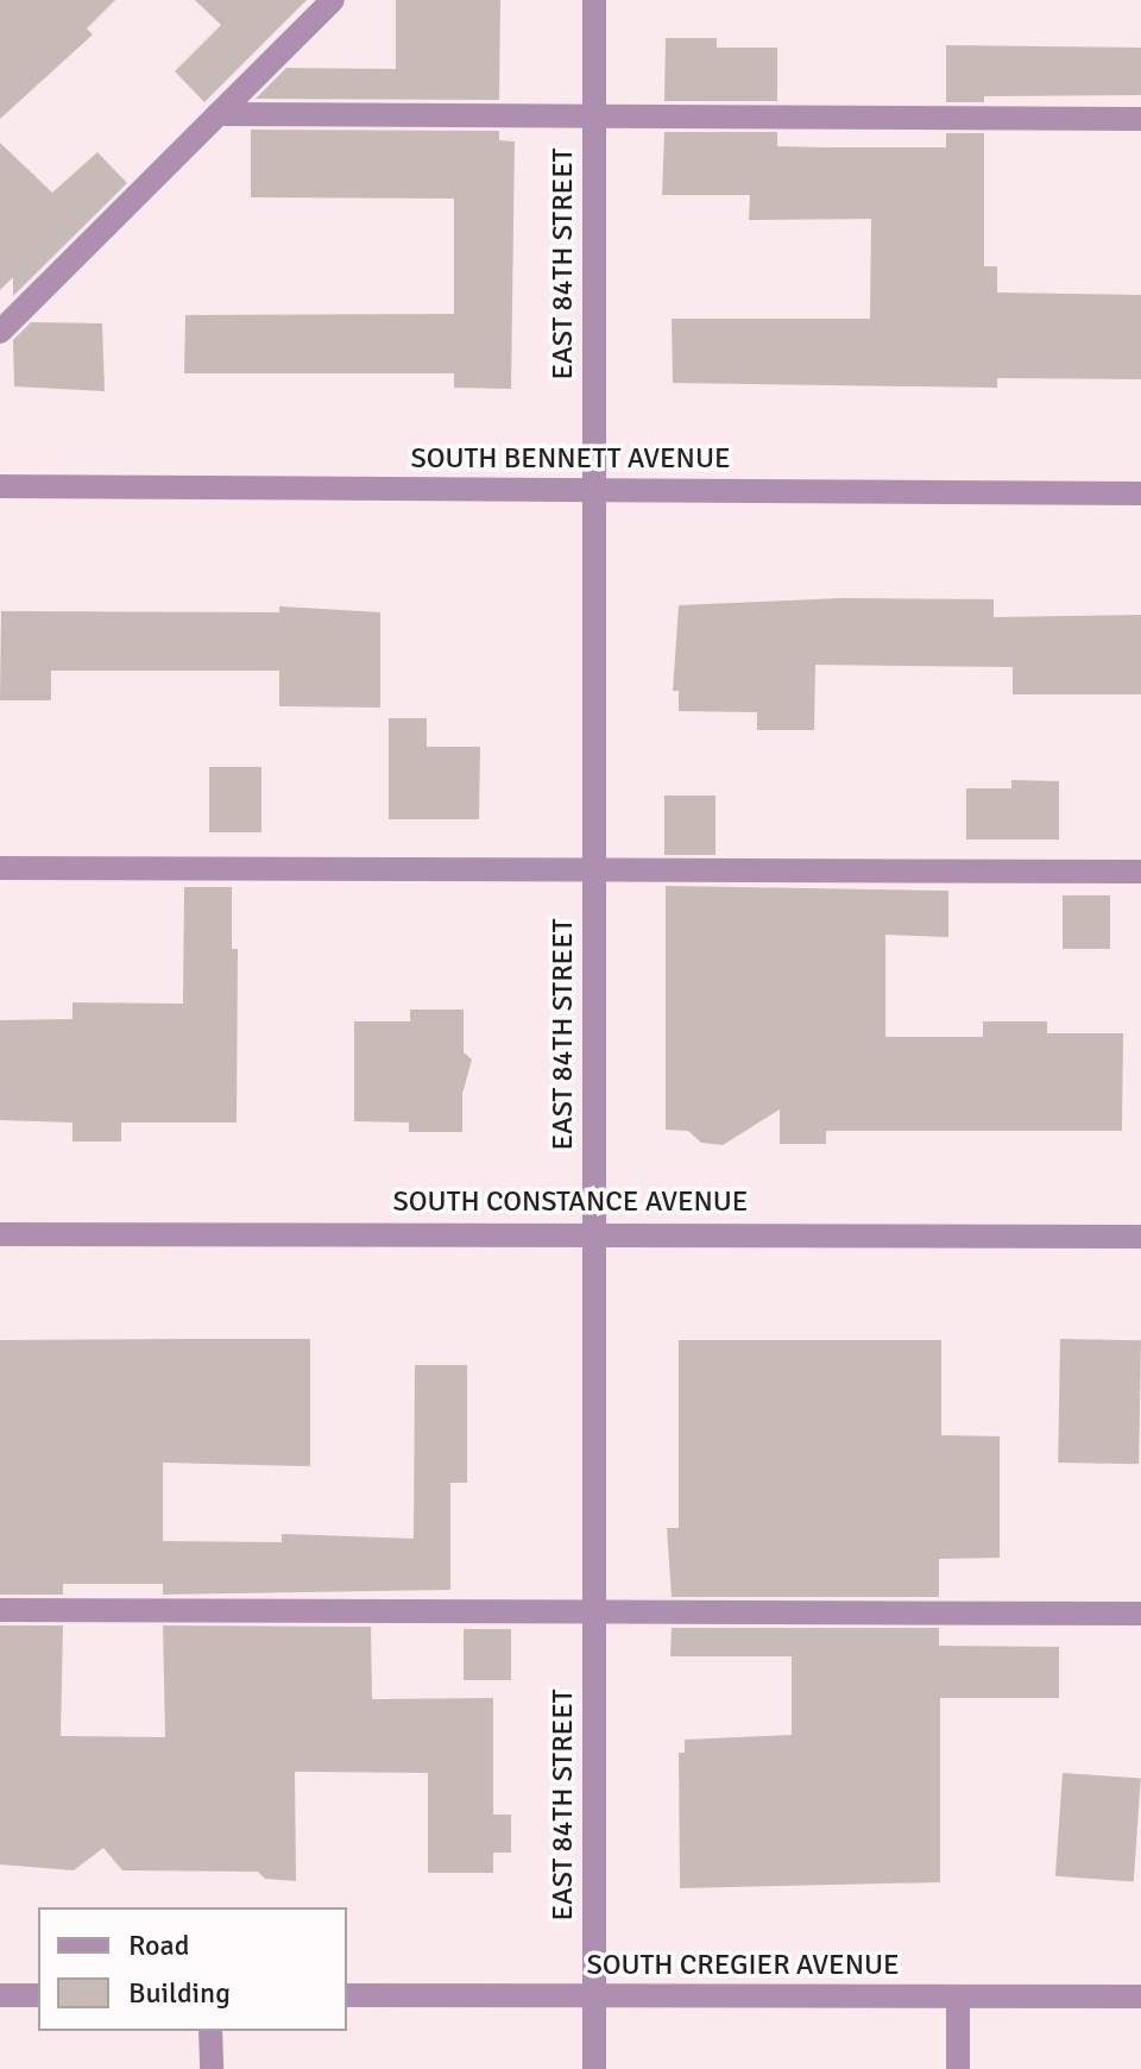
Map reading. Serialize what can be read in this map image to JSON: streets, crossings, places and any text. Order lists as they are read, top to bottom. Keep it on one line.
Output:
{"streets":{"street":["EAST 84TH STREET","SOUTH BENNETT AVENUE","SOUTH CONSTANCE AVENUE","SOUTH CREGIER AVENUE"]},"crossings":[["EAST 84TH STREET","SOUTH BENNETT AVENUE"],["EAST 84TH STREET","SOUTH CONSTANCE AVENUE"],["EAST 84TH STREET","SOUTH CREGIER AVENUE"]],"legend":["Road","Building"]}
